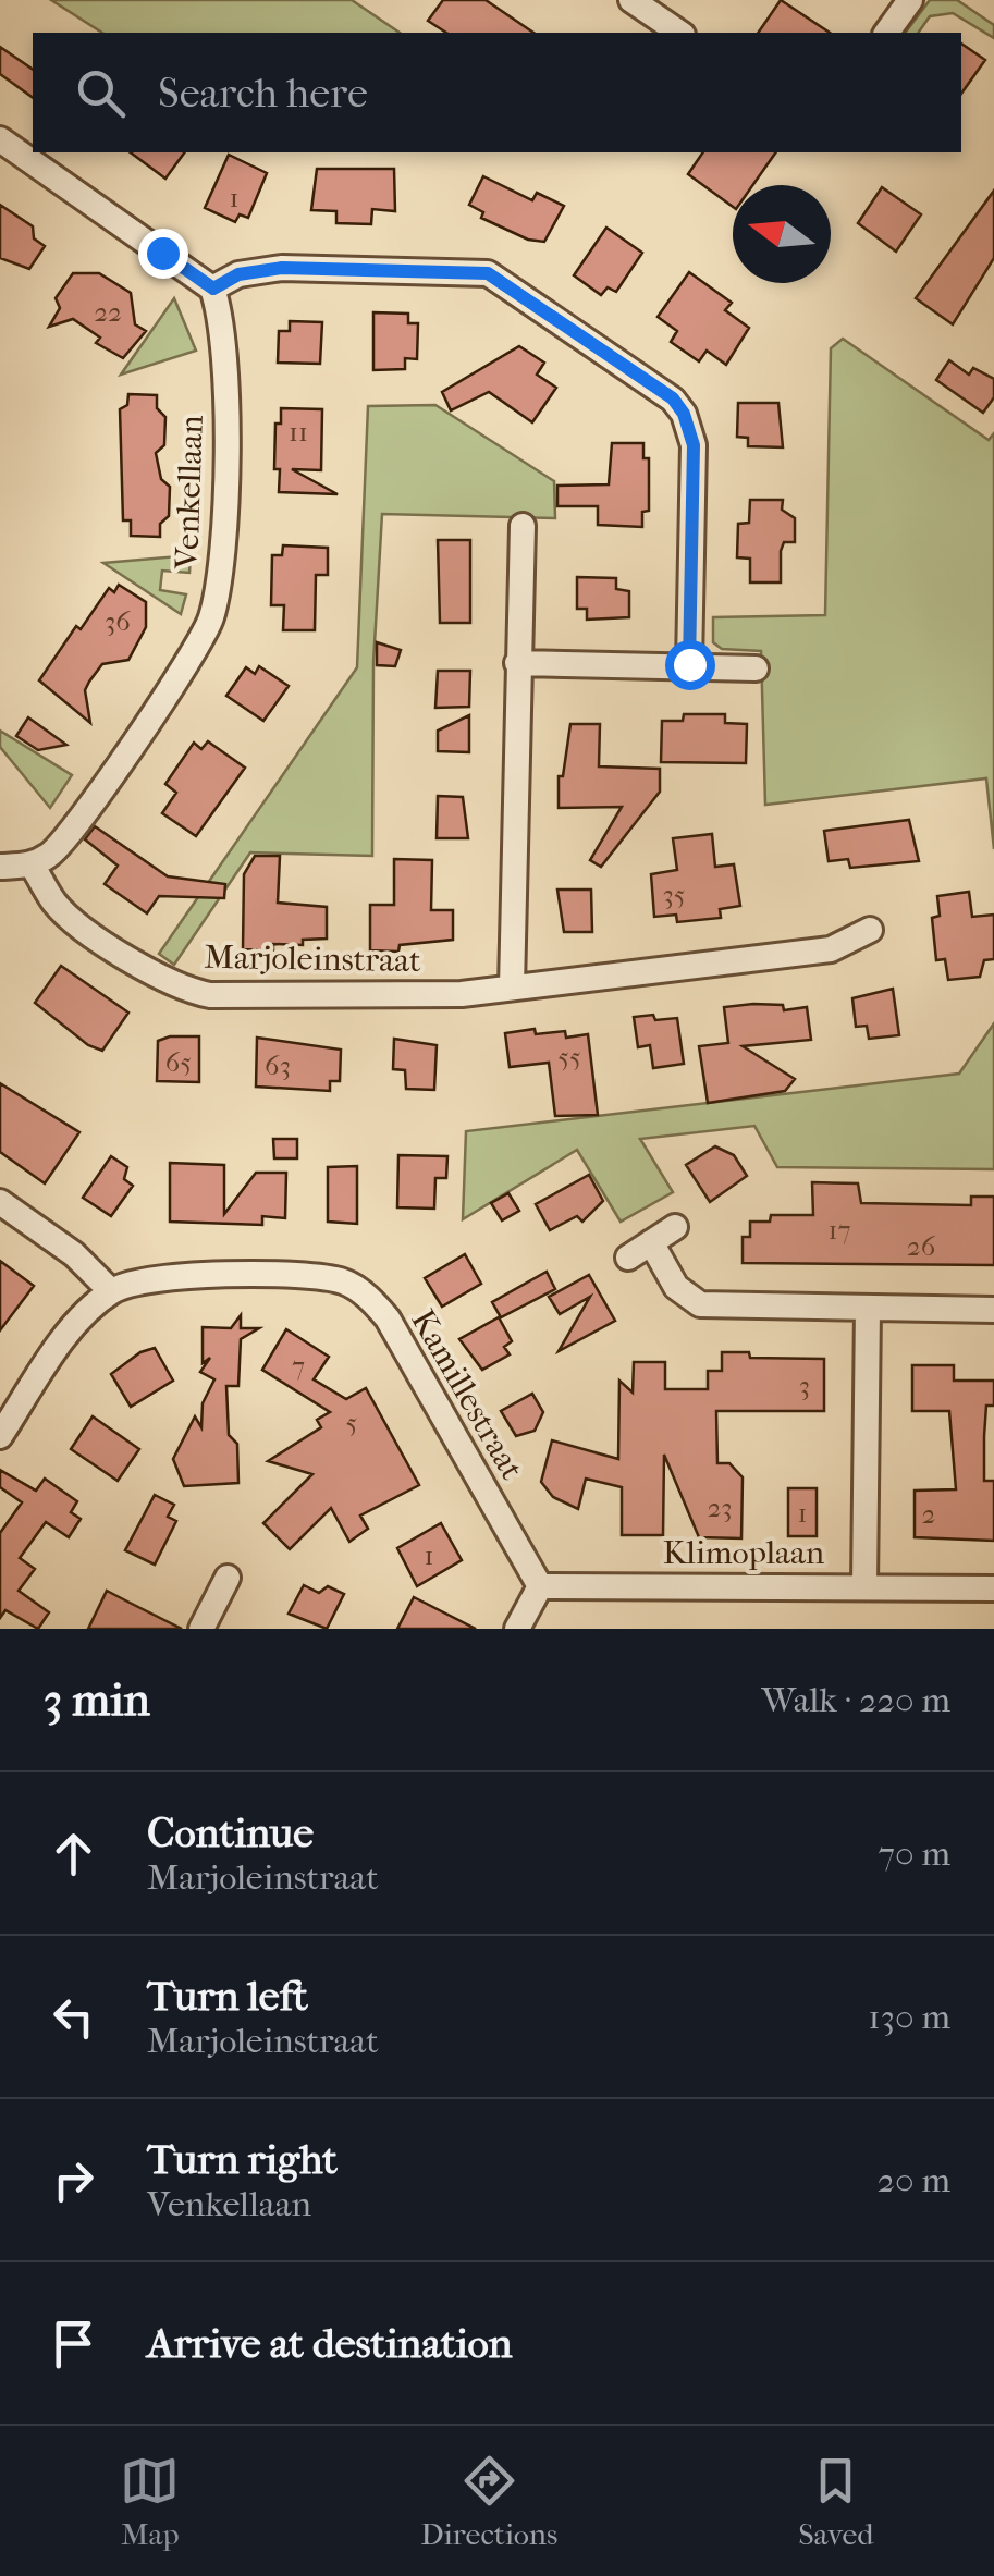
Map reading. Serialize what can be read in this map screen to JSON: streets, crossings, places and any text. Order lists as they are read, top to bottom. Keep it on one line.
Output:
{"streets":{"street":["Venkellaan","Marjoleinstraat","Kamillestraat","Klimoplaan"]},"crossings":[["Venkellaan","Marjoleinstraat"],["Kamillestraat","Klimoplaan"]],"house_numbers":["1","22","11","36","35","55","65","63","17","26","7","3","5","23","1","2","1"],"north":"left","page":{"search":"Search here","heading":["3 min","Walk · 220 m"],"list":[["Continue","Marjoleinstraat","70 m"],["Turn left","Marjoleinstraat","130 m"],["Turn right","Venkellaan","20 m"],"Arrive at destination"],"nav":["Map","Directions","Saved"]}}
